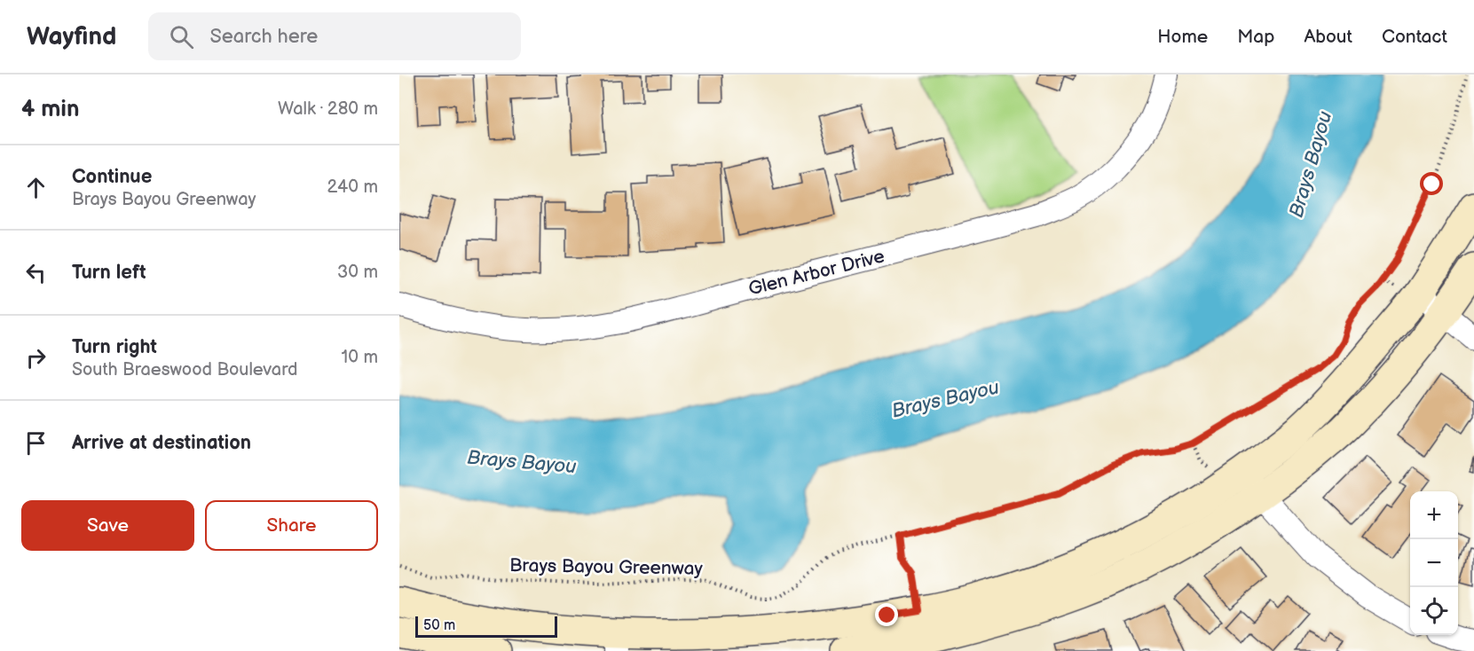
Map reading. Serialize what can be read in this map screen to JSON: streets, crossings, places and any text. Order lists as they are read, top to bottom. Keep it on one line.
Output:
{"streets":{"street":["Glen Arbor Drive"],"path":["Brays Bayou Greenway"]},"water":["Brays Bayou"],"scale_bar":"50 m","page":{"header":"Wayfind","search":"Search here","nav":["Home","Map","About","Contact"],"heading":["4 min","Walk · 280 m"],"list":[["Continue","Brays Bayou Greenway","240 m"],["Turn left","30 m"],["Turn right","South Braeswood Boulevard","10 m"],"Arrive at destination"],"buttons":["Save","Share"],"map_buttons":["+","−"],"scale":"50 m"}}
